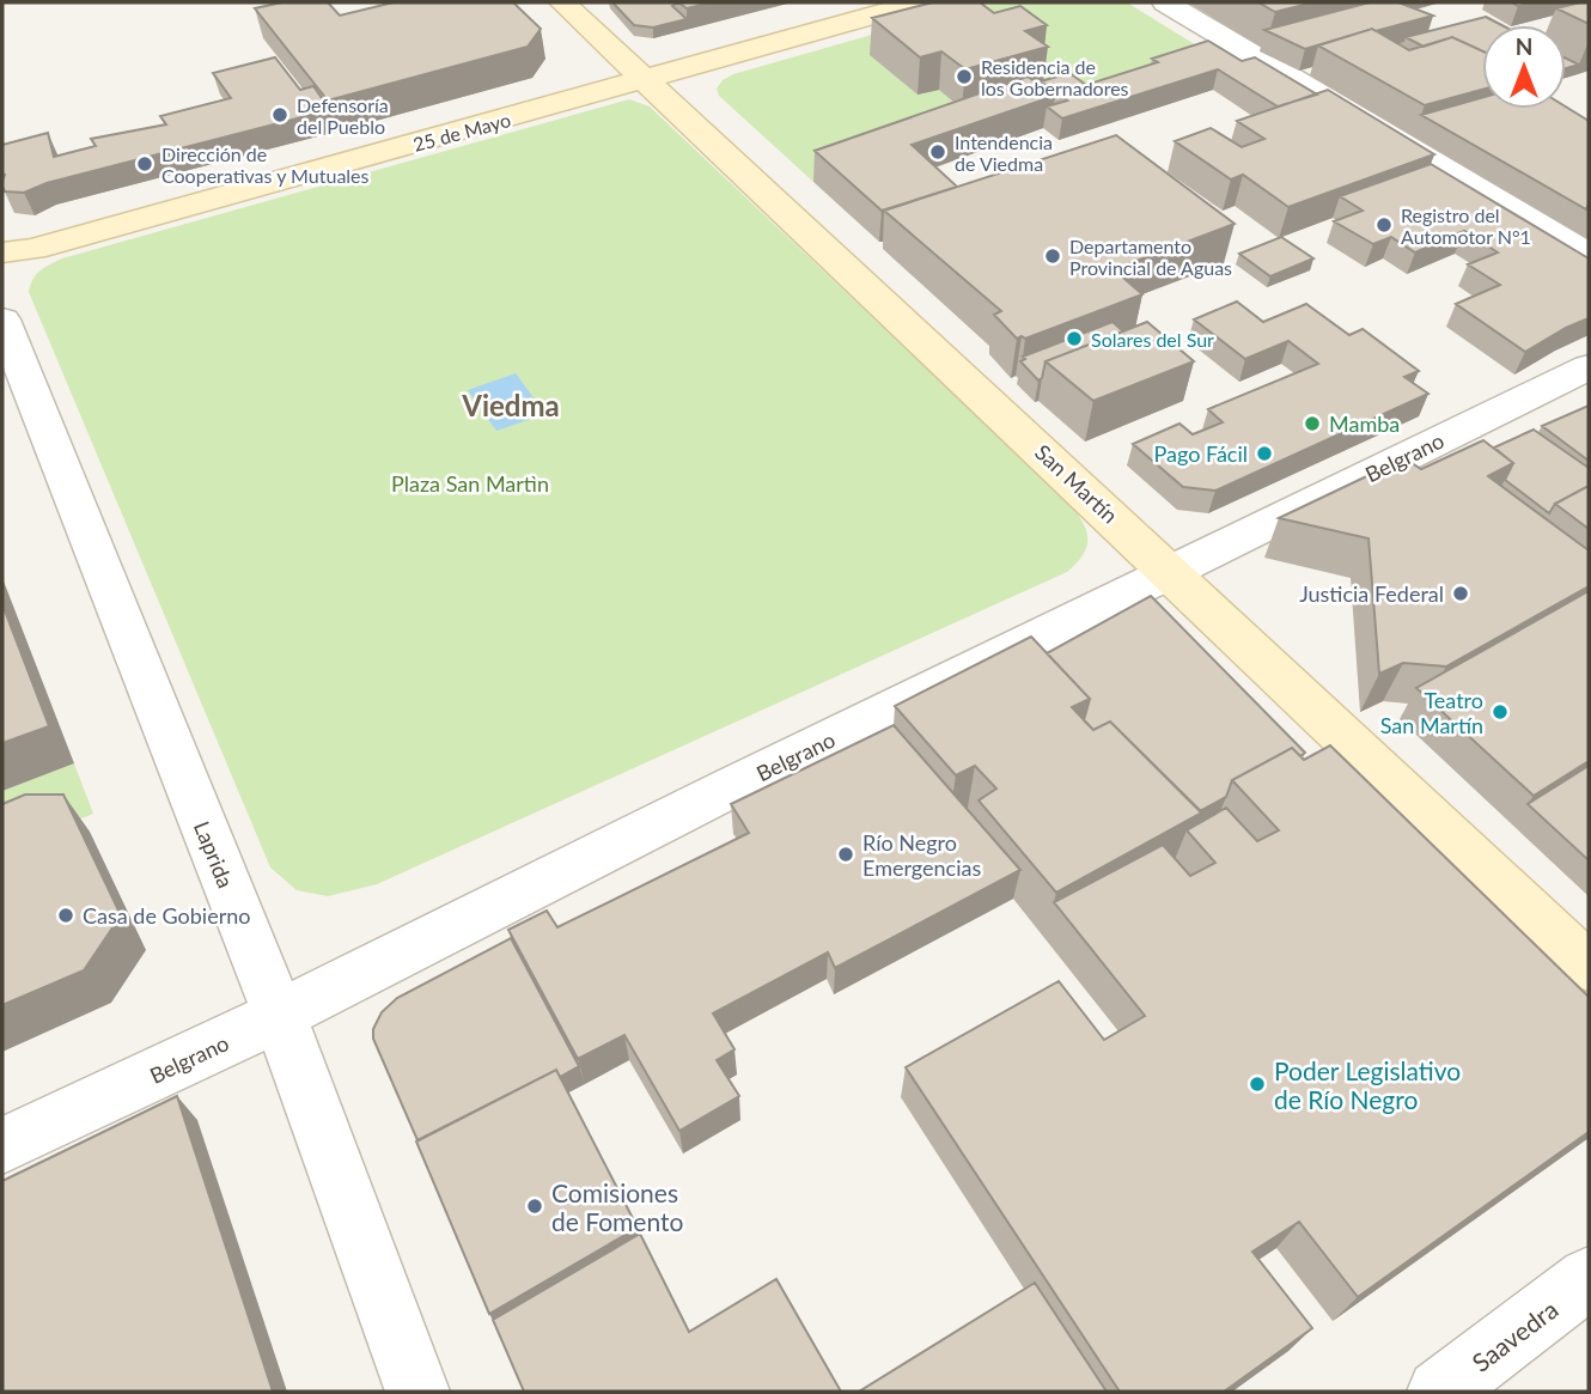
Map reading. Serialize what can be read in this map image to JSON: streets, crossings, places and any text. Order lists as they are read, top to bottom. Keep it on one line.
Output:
{"streets":{"main road":["25 de Mayo","San Martín"],"street":["Belgrano","Laprida","Saavedra"]},"crossings":[["25 de Mayo","San Martín"],["Belgrano","San Martín"],["Belgrano","Laprida"]],"districts":["Viedma"],"parks":["Plaza San Martìn"],"places":["Residencia de los Gobernadores","Defensoría del Pueblo","Intendencia de Viedma","Dirección de Cooperativas y Mutuales","Registro del Automotor N°1","Departamento Provincial de Aguas","Solares del Sur","Mamba","Pago Fácil","Justicia Federal","Teatro San Martín","Río Negro Emergencias","Casa de Gobierno","Poder Legislativo de Río Negro","Comisiones de Fomento"],"north":"top"}
